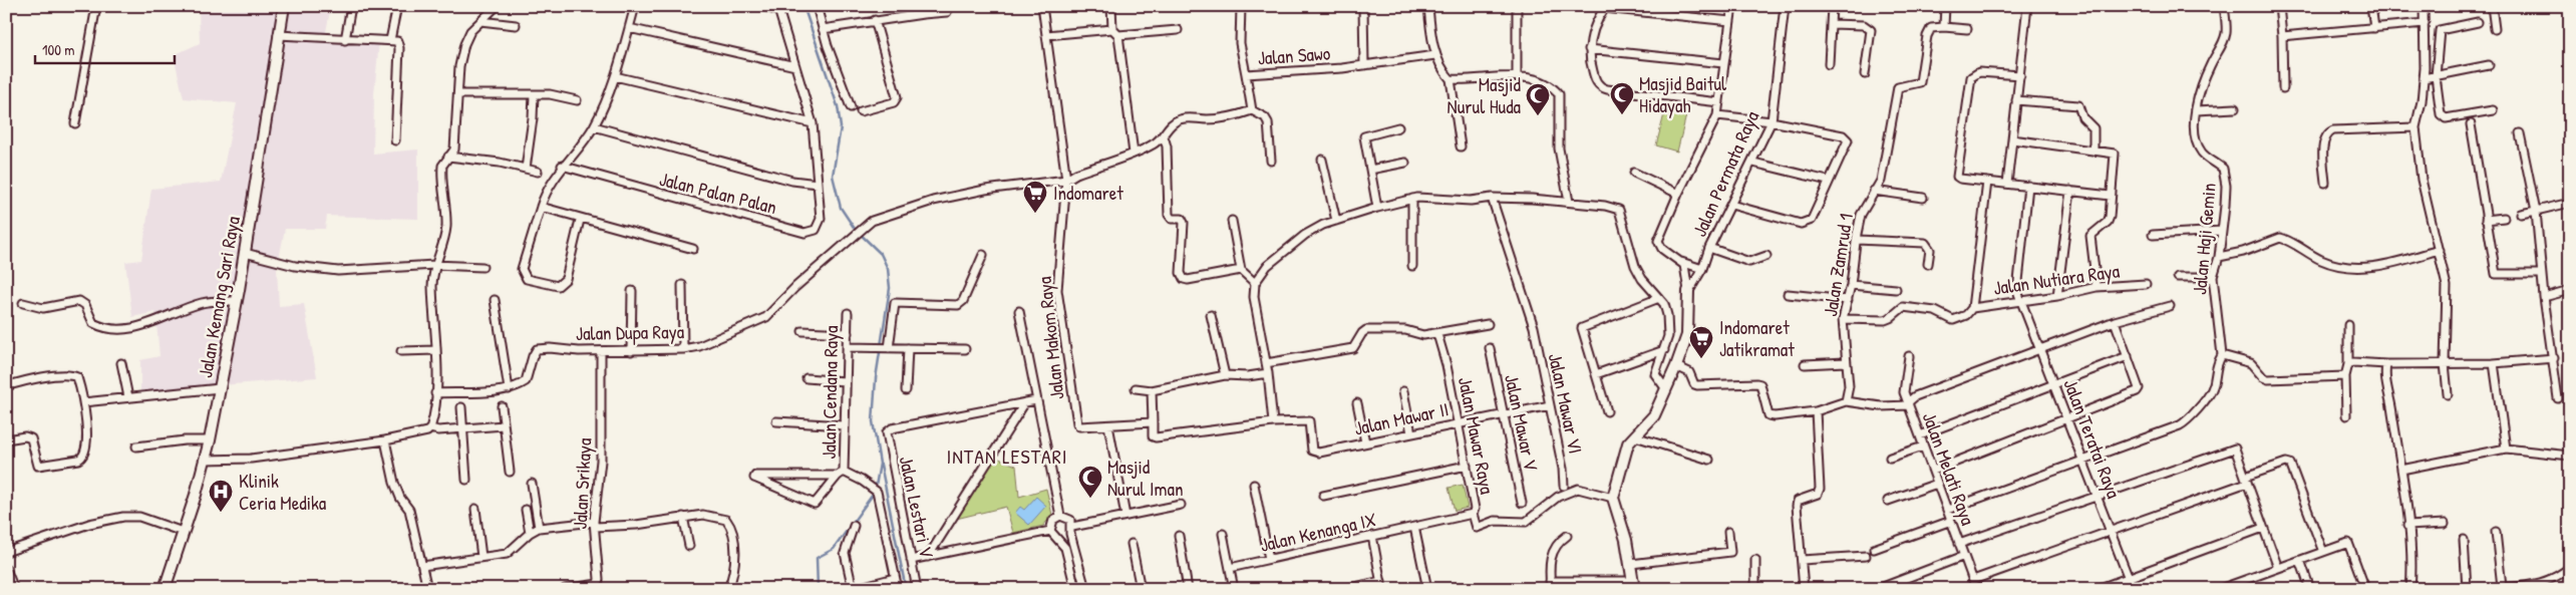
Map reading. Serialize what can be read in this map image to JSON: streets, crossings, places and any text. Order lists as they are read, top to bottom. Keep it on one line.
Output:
{"streets":{"main road":["Jalan Kemang Sari Raya"],"street":["Jalan Sawo","Jalan Permata Raya","Jalan Palan Palan","Jalan Haji Gemin","Jalan Zamrud 1","Jalan Nutiara Raya","Jalan Dupa Raya","Jalan Makom Raya","Jalan Cendana Raya","Jalan Mawar VI","Jalan Mawar II","Jalan Mawar V","Jalan Mawar Raya","Jalan Teratai Raya","Jalan Melati Raya","Jalan Srikaya","Jalan Lestari V","Jalan Kenanga IX"]},"crossings":[["Jalan Haji Gemin","Jalan Teratai Raya"],["Jalan Nutiara Raya","Jalan Teratai Raya"],["Jalan Dupa Raya","Jalan Makom Raya"],["Jalan Dupa Raya","Jalan Srikaya"],["Jalan Mawar VI","Jalan Mawar II"],["Jalan Mawar II","Jalan Mawar V"],["Jalan Mawar II","Jalan Mawar Raya"],["Jalan Mawar Raya","Jalan Kenanga IX"]],"districts":["INTAN LESTARI"],"places":{"mosque":["Masjid Baitul Hidayah","Masjid Nurul Huda","Masjid Nurul Iman"],"supermarket":["Indomaret","Indomaret Jatikramat"],"hospital":["Klinik Ceria Medika"]},"scale_bar":"100 m"}
